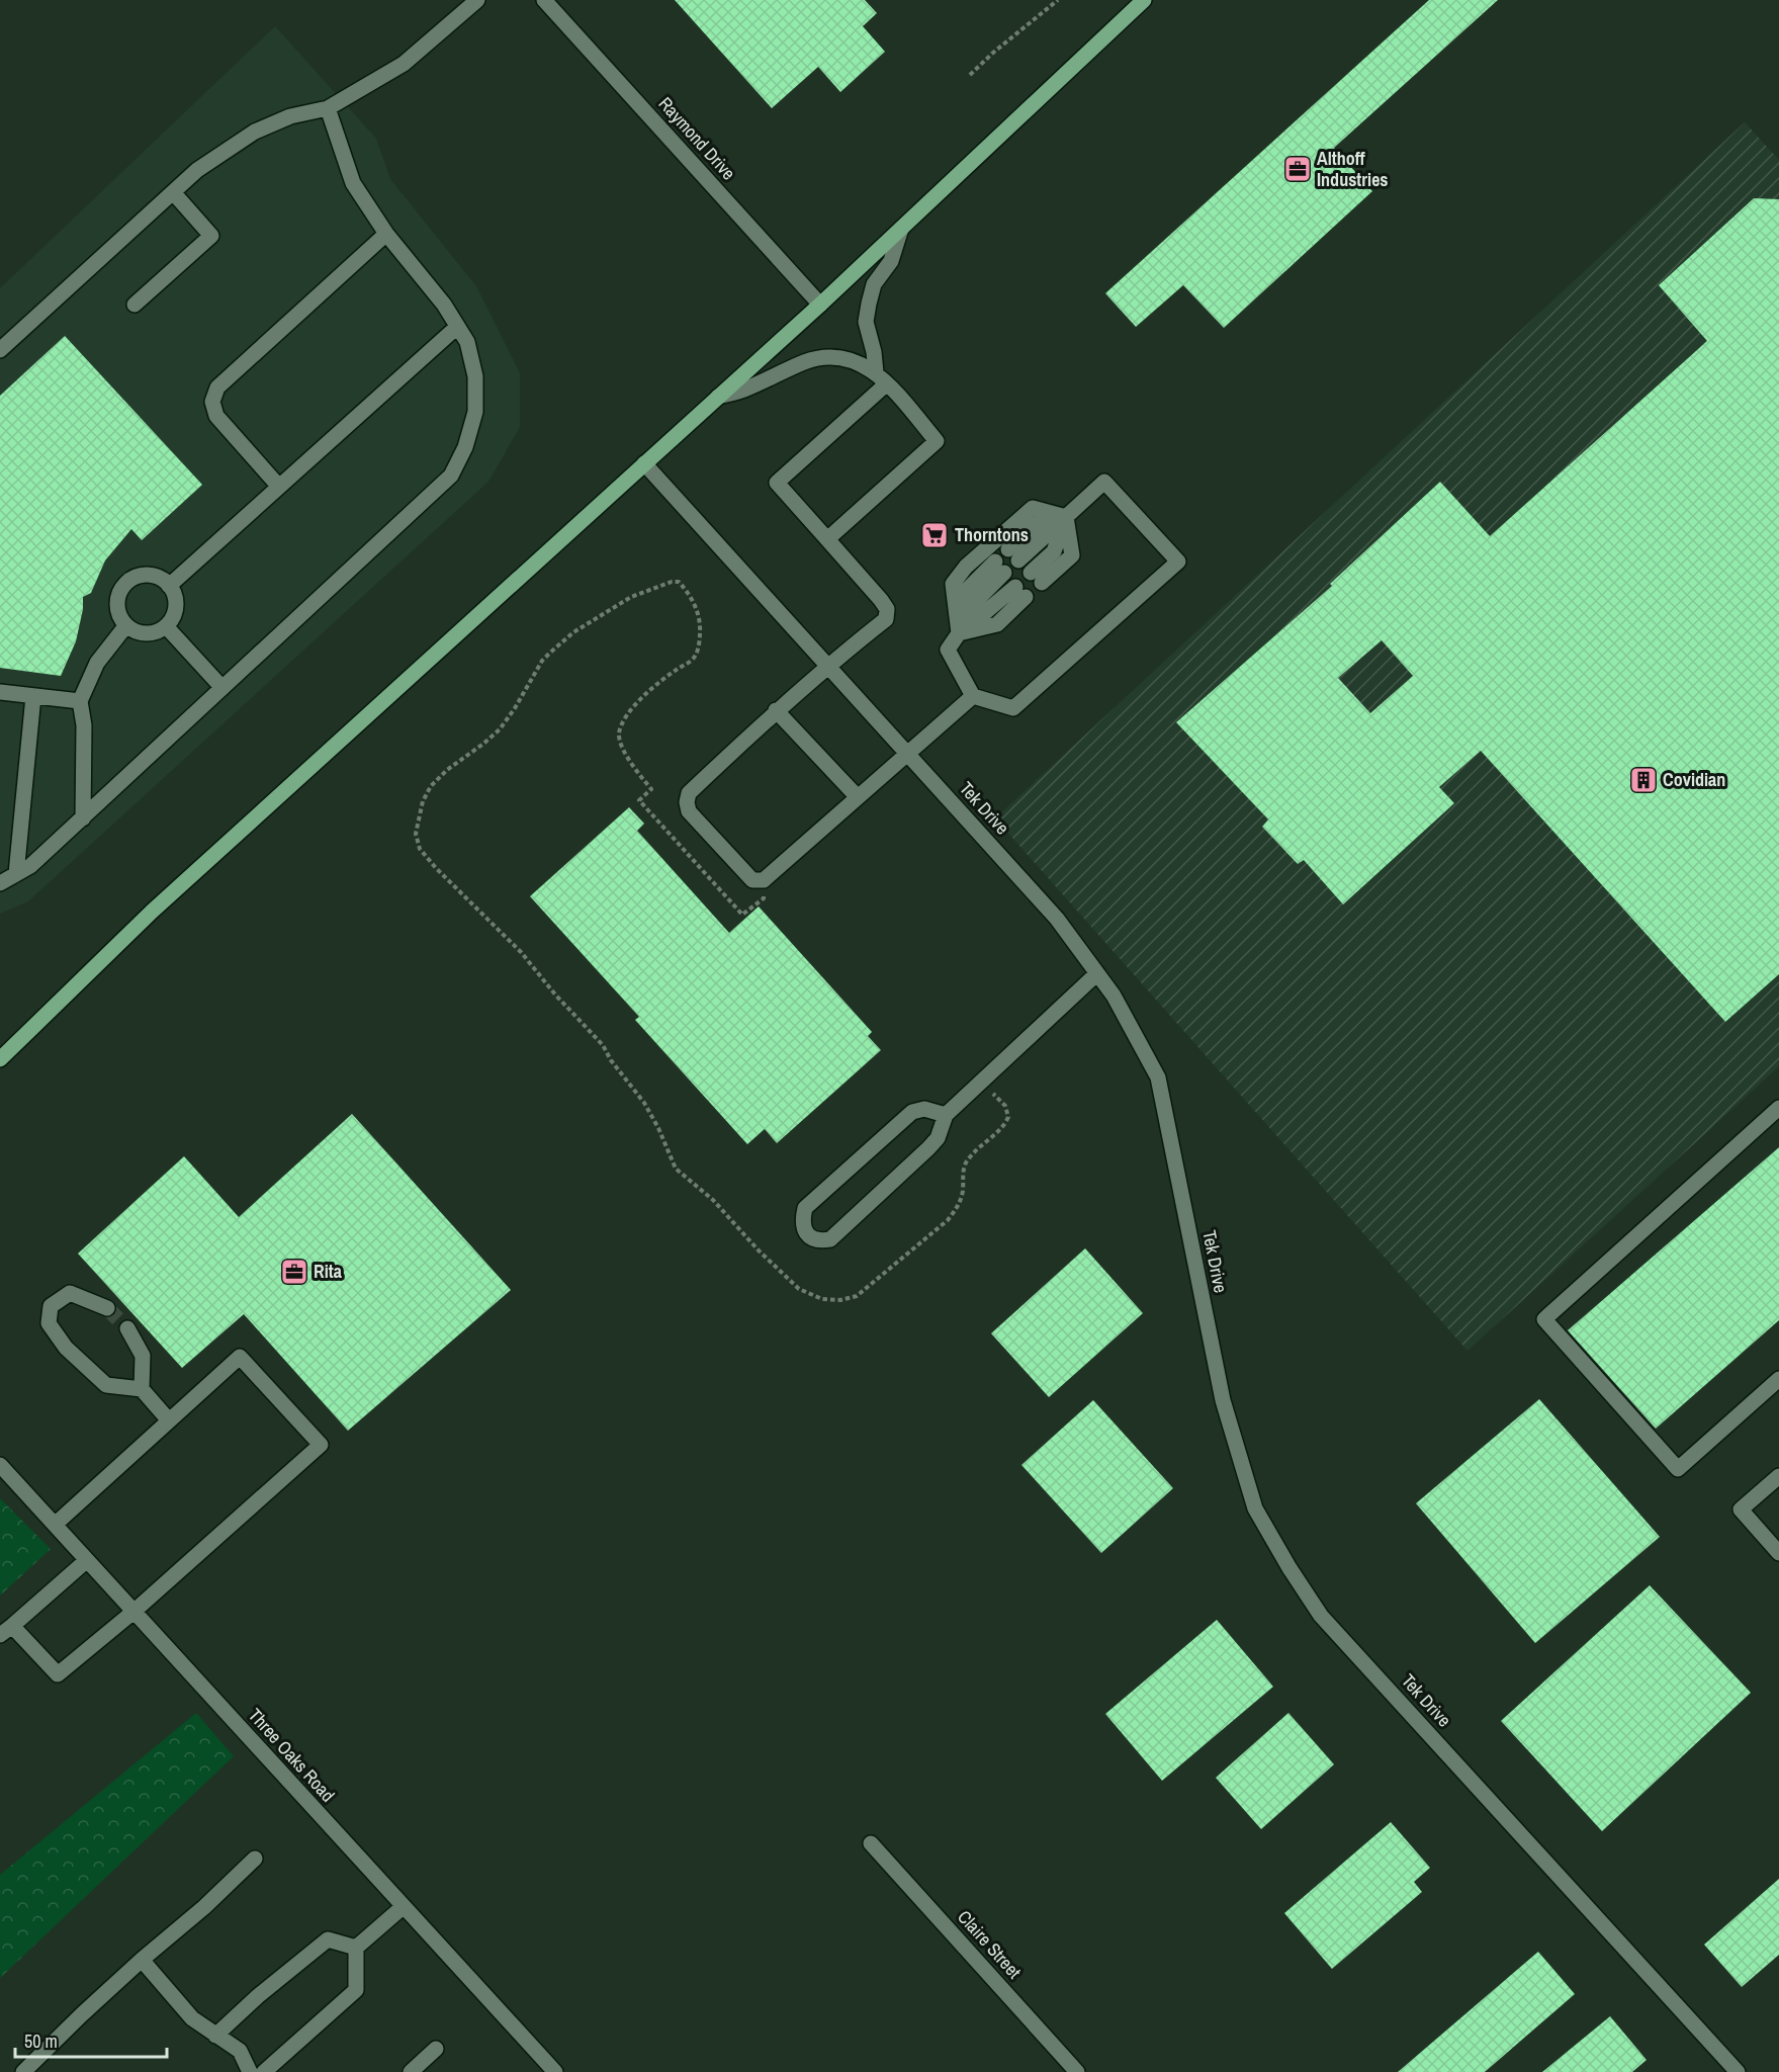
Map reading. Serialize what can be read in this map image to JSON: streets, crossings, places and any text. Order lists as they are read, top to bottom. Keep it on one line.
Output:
{"streets":{"street":["Raymond Drive","Tek Drive","Three Oaks Road","Claire Street"]},"places":{"office":["Althoff Industries","Rita"],"supermarket":["Thorntons"],"building":["Covidian"]},"scale_bar":"50 m"}
